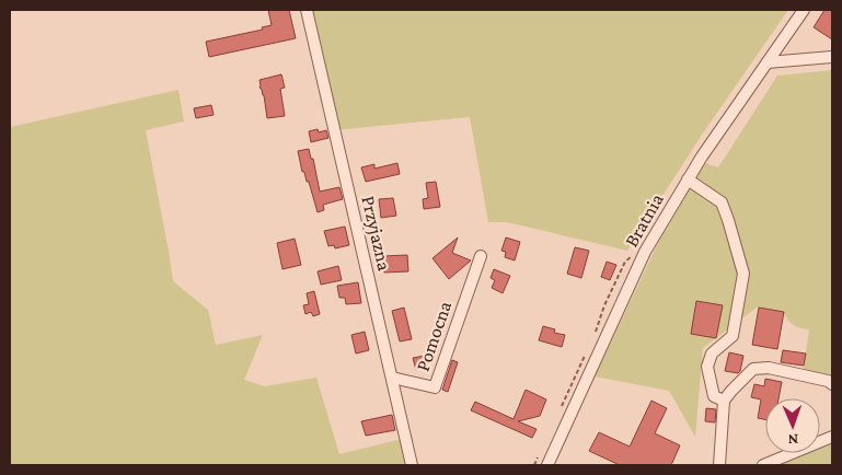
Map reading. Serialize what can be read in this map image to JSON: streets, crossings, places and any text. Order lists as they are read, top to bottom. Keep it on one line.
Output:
{"streets":{"street":["Bratnia","Przyjazna","Pomocna"]},"crossings":[["Przyjazna","Pomocna"]],"north":"bottom"}
